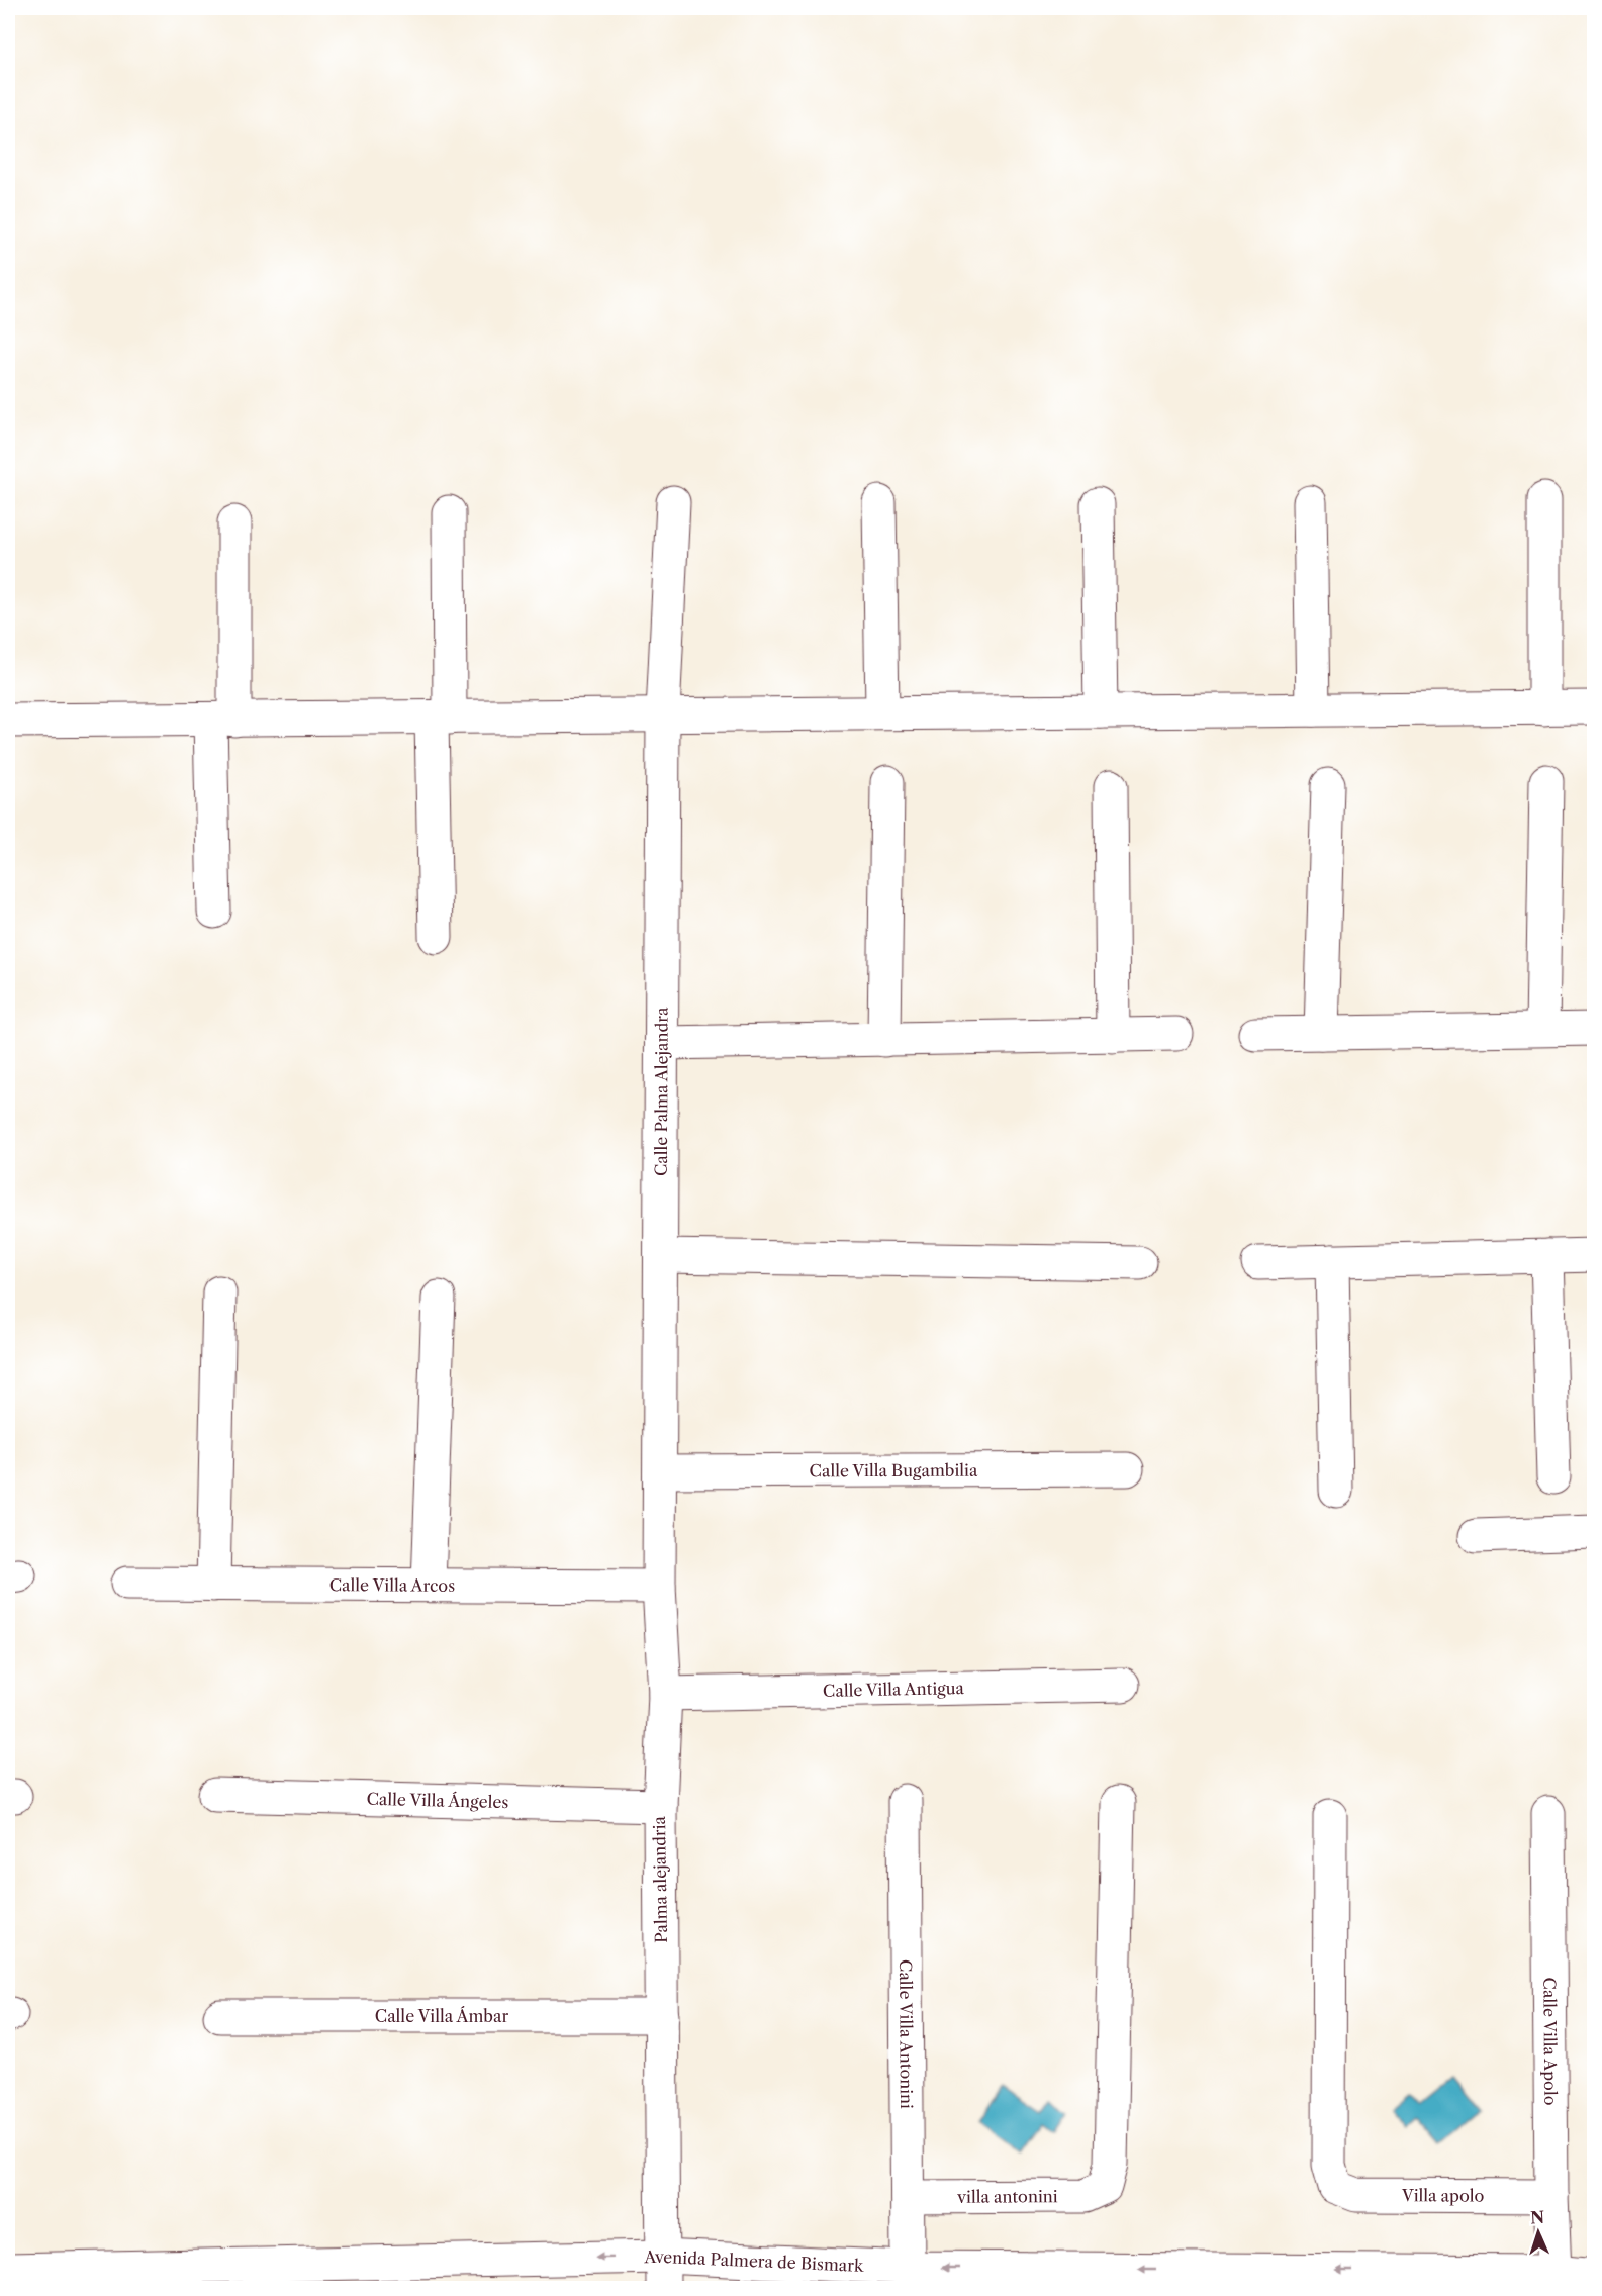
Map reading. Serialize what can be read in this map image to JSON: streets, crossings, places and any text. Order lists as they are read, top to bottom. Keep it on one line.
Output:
{"streets":{"street":["Calle Palma Alejandra","Calle Villa Bugambilia","Calle Villa Arcos","Calle Villa Antigua","Calle Villa Ángeles","Palma alejandria","Calle Villa Ámbar","Calle Villa Antonini","Calle Villa Apolo","Villa apolo","villa antonini","Avenida Palmera de Bismark"]},"crossings":[["Calle Palma Alejandra","Calle Villa Bugambilia"],["Calle Palma Alejandra","Palma alejandria"],["Calle Villa Bugambilia","Palma alejandria"],["Calle Villa Arcos","Palma alejandria"],["Calle Villa Antigua","Palma alejandria"],["Calle Villa Ángeles","Palma alejandria"],["Palma alejandria","Calle Villa Ámbar"],["Palma alejandria","Avenida Palmera de Bismark"],["Calle Villa Antonini","villa antonini"],["Calle Villa Antonini","Avenida Palmera de Bismark"],["Calle Villa Apolo","Villa apolo"],["Calle Villa Apolo","Avenida Palmera de Bismark"]],"one_way":["Avenida Palmera de Bismark"],"north":"top"}
